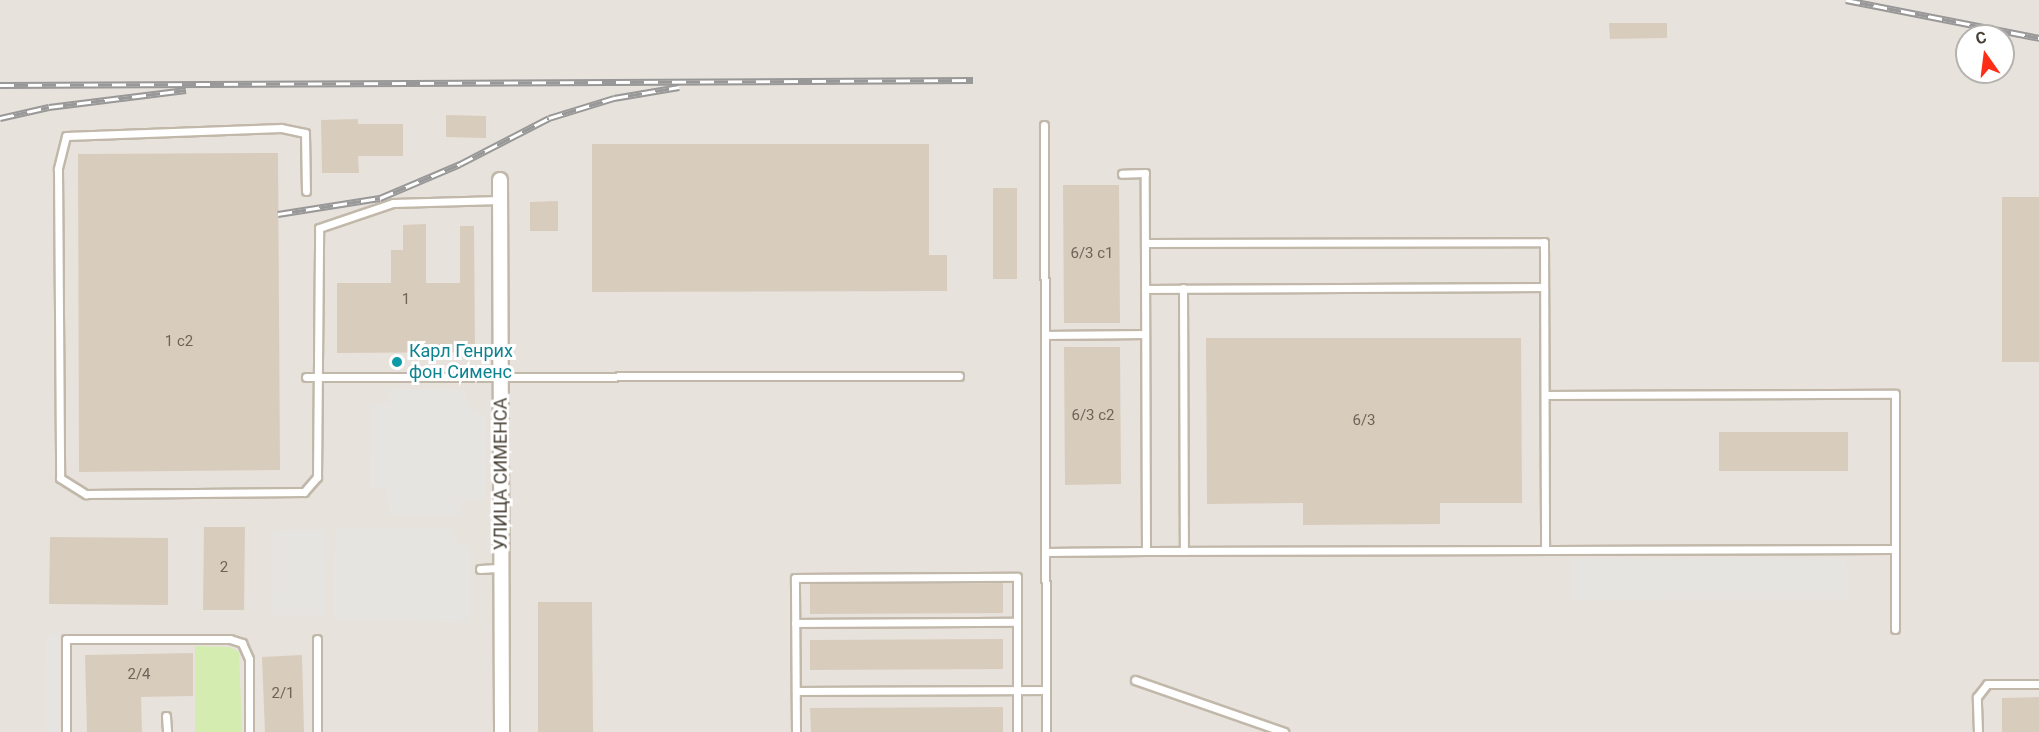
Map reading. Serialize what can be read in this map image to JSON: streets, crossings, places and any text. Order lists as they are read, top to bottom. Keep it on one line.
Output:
{"streets":{"street":["УЛИЦА СИМЕНСА"]},"places":["Карл Генрих фон Сименс"],"house_numbers":["6/3 с1","1","1 с2","6/3 с2","6/3","2","2/4","2/1"],"north":"top"}
